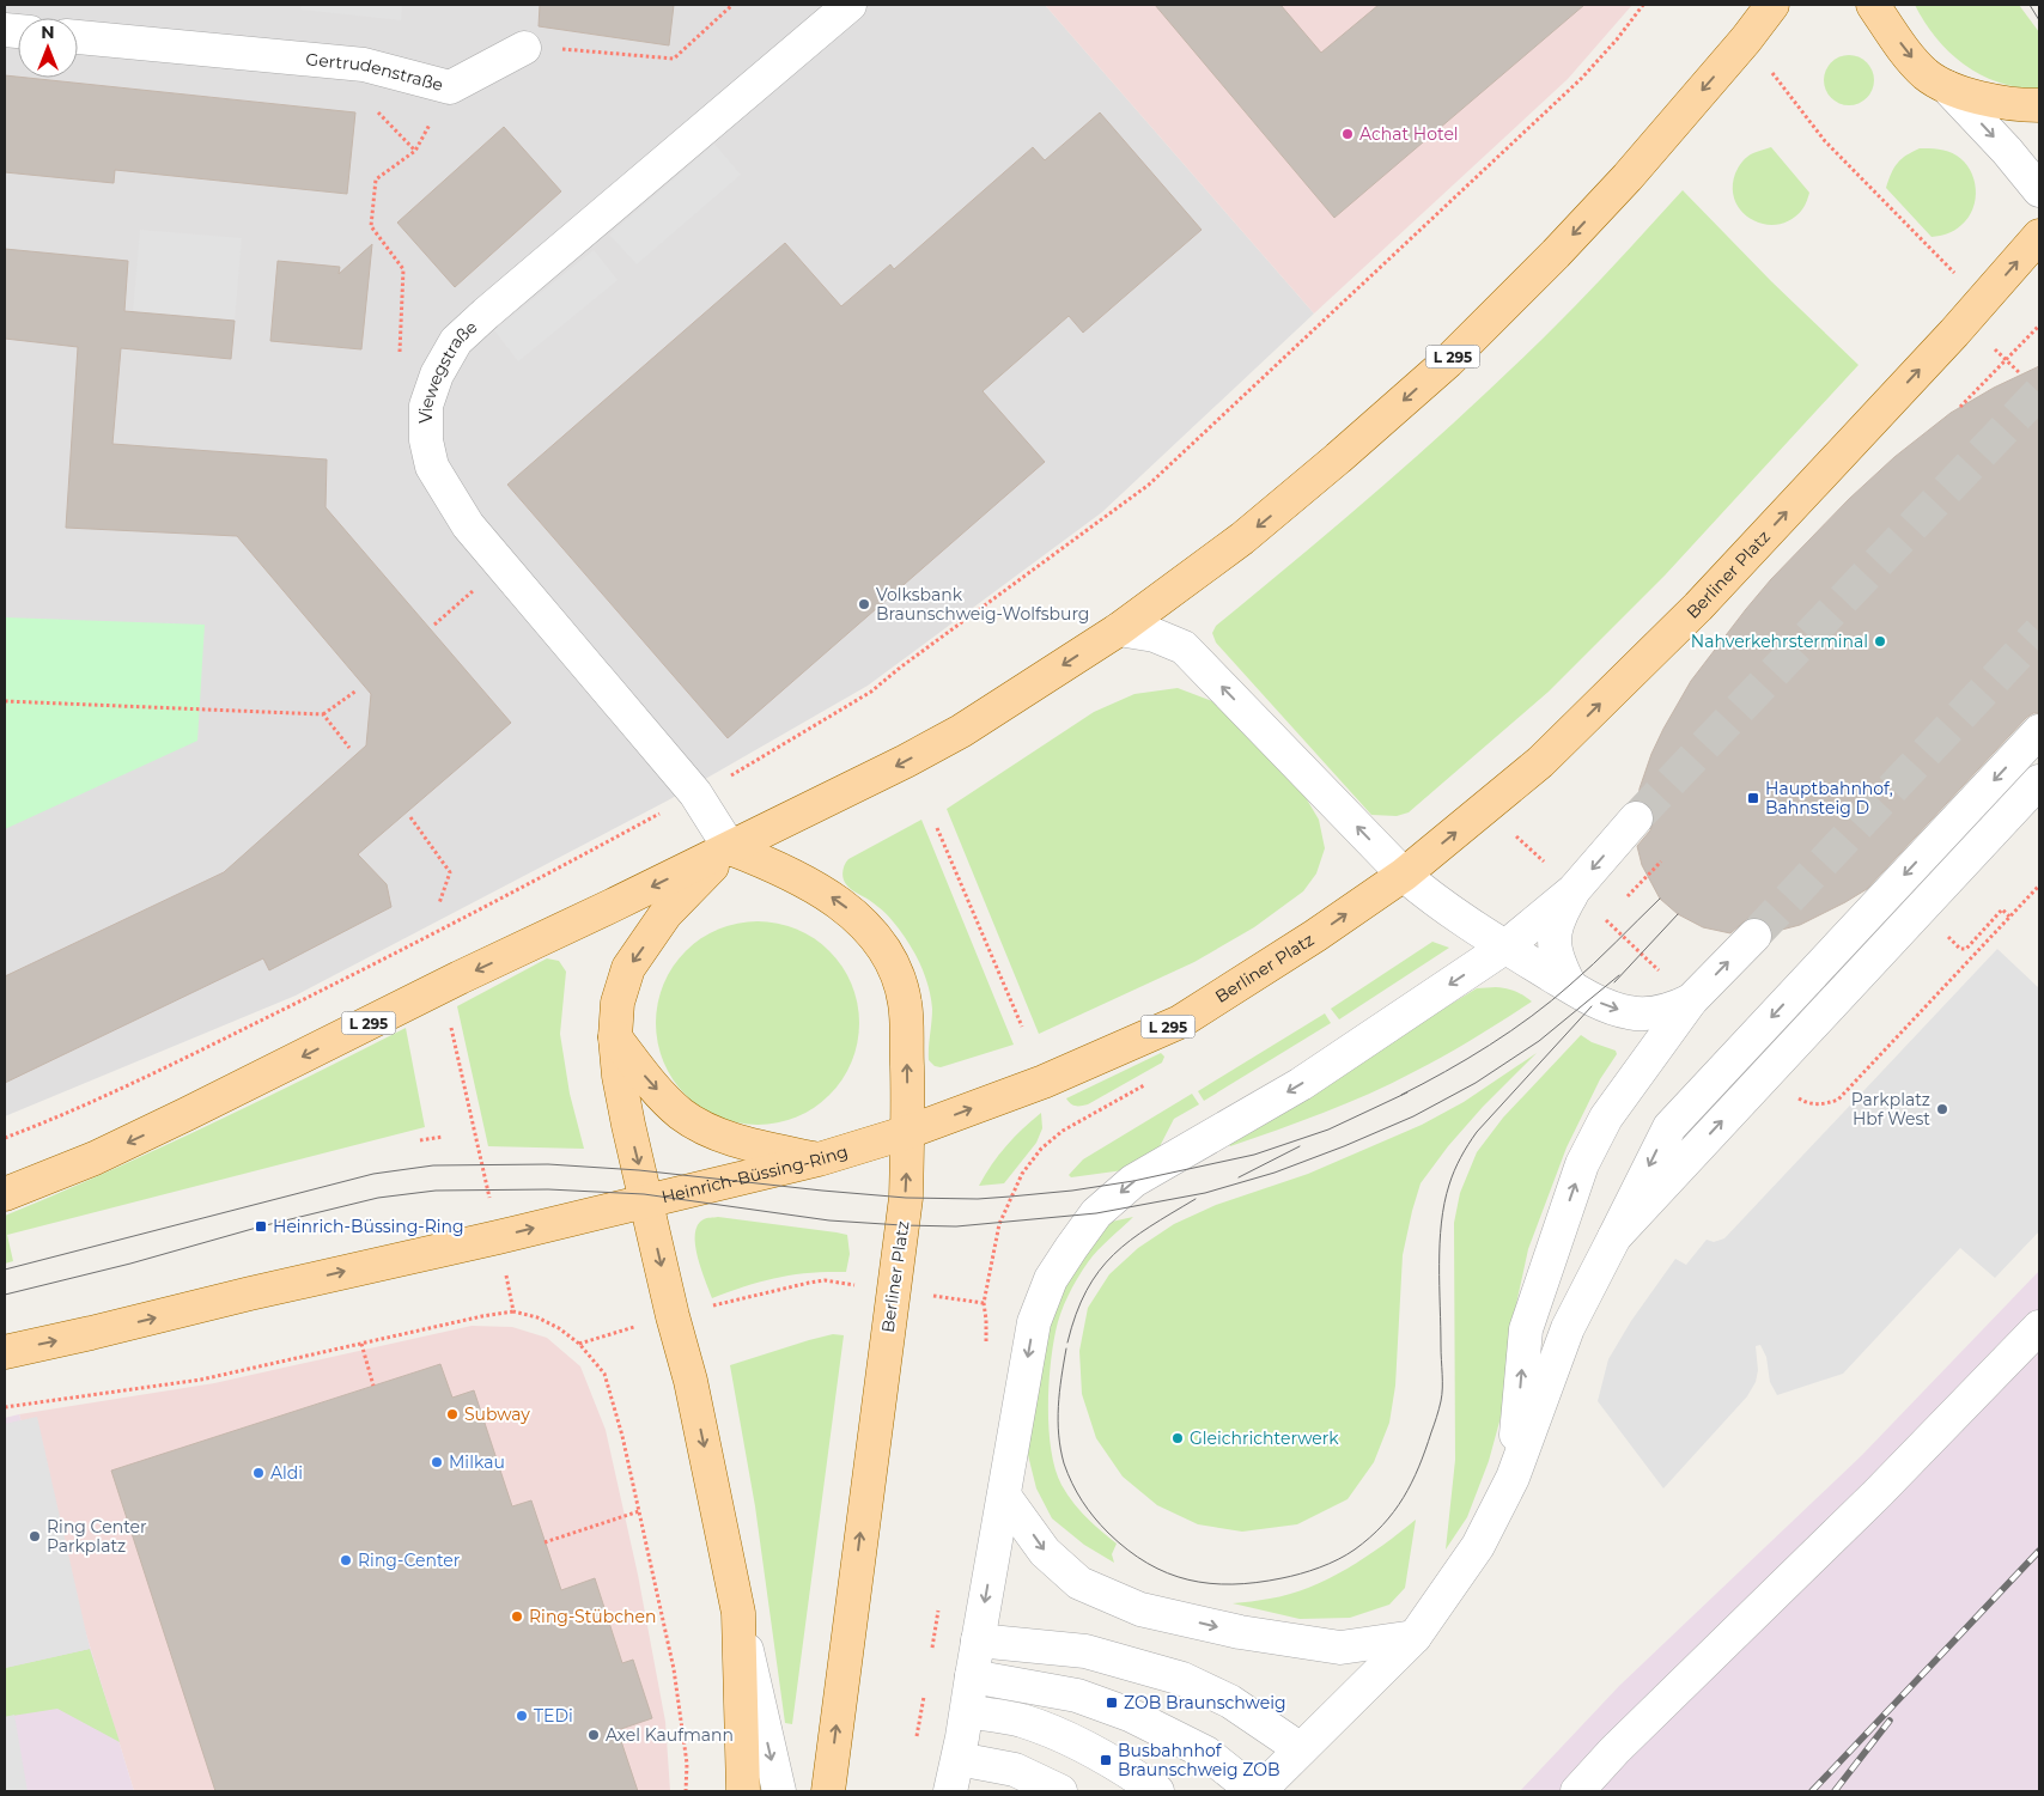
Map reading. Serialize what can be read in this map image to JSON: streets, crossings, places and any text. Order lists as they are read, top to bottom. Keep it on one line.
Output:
{"streets":{"main road":["L 295","Berliner Platz","Heinrich-Büssing-Ring"],"street":["Gertrudenstraße","Viewegstraße"]},"crossings":[["L 295","Viewegstraße"],["Berliner Platz","Heinrich-Büssing-Ring"]],"one_way":["Berliner Platz"],"places":{"other":["Achat Hotel","Volksbank Braunschweig-Wolfsburg","Nahverkehrsterminal","Parkplatz Hbf West","Subway","Gleichrichterwerk","Milkau","Aldi","Ring Center Parkplatz","Ring-Center","Ring-Stübchen","TEDi","Axel Kaufmann"],"transit":["Hauptbahnhof, Bahnsteig D","Heinrich-Büssing-Ring","ZOB Braunschweig","Busbahnhof Braunschweig ZOB"]},"north":"top"}
